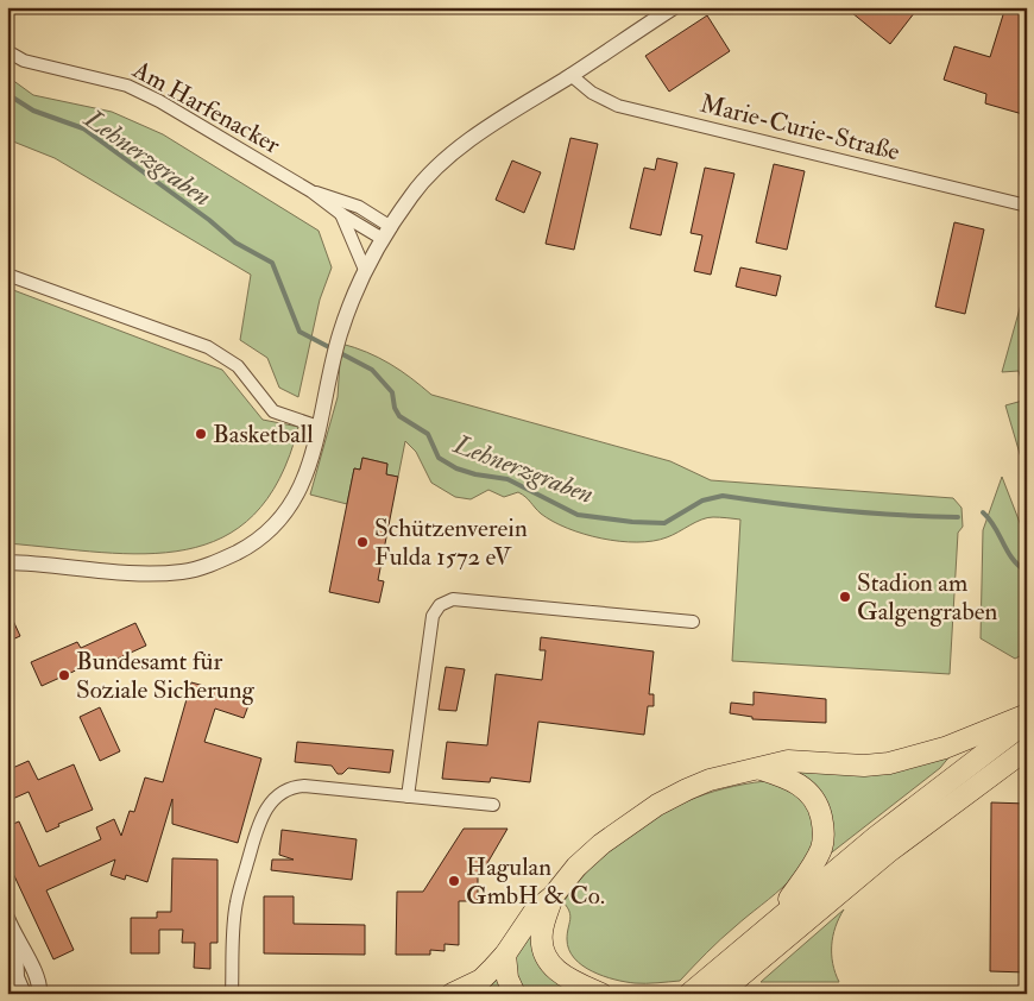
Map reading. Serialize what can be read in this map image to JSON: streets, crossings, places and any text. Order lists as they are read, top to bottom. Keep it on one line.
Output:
{"streets":{"street":["Am Harfenacker","Marie-Curie-Straße"]},"water":["Lehnerzgraben"],"places":["Basketball","Schützenverein Fulda 1572 eV","Stadion am Galgengraben","Bundesamt für Soziale Sicherung","Hagulan GmbH & Co."]}
